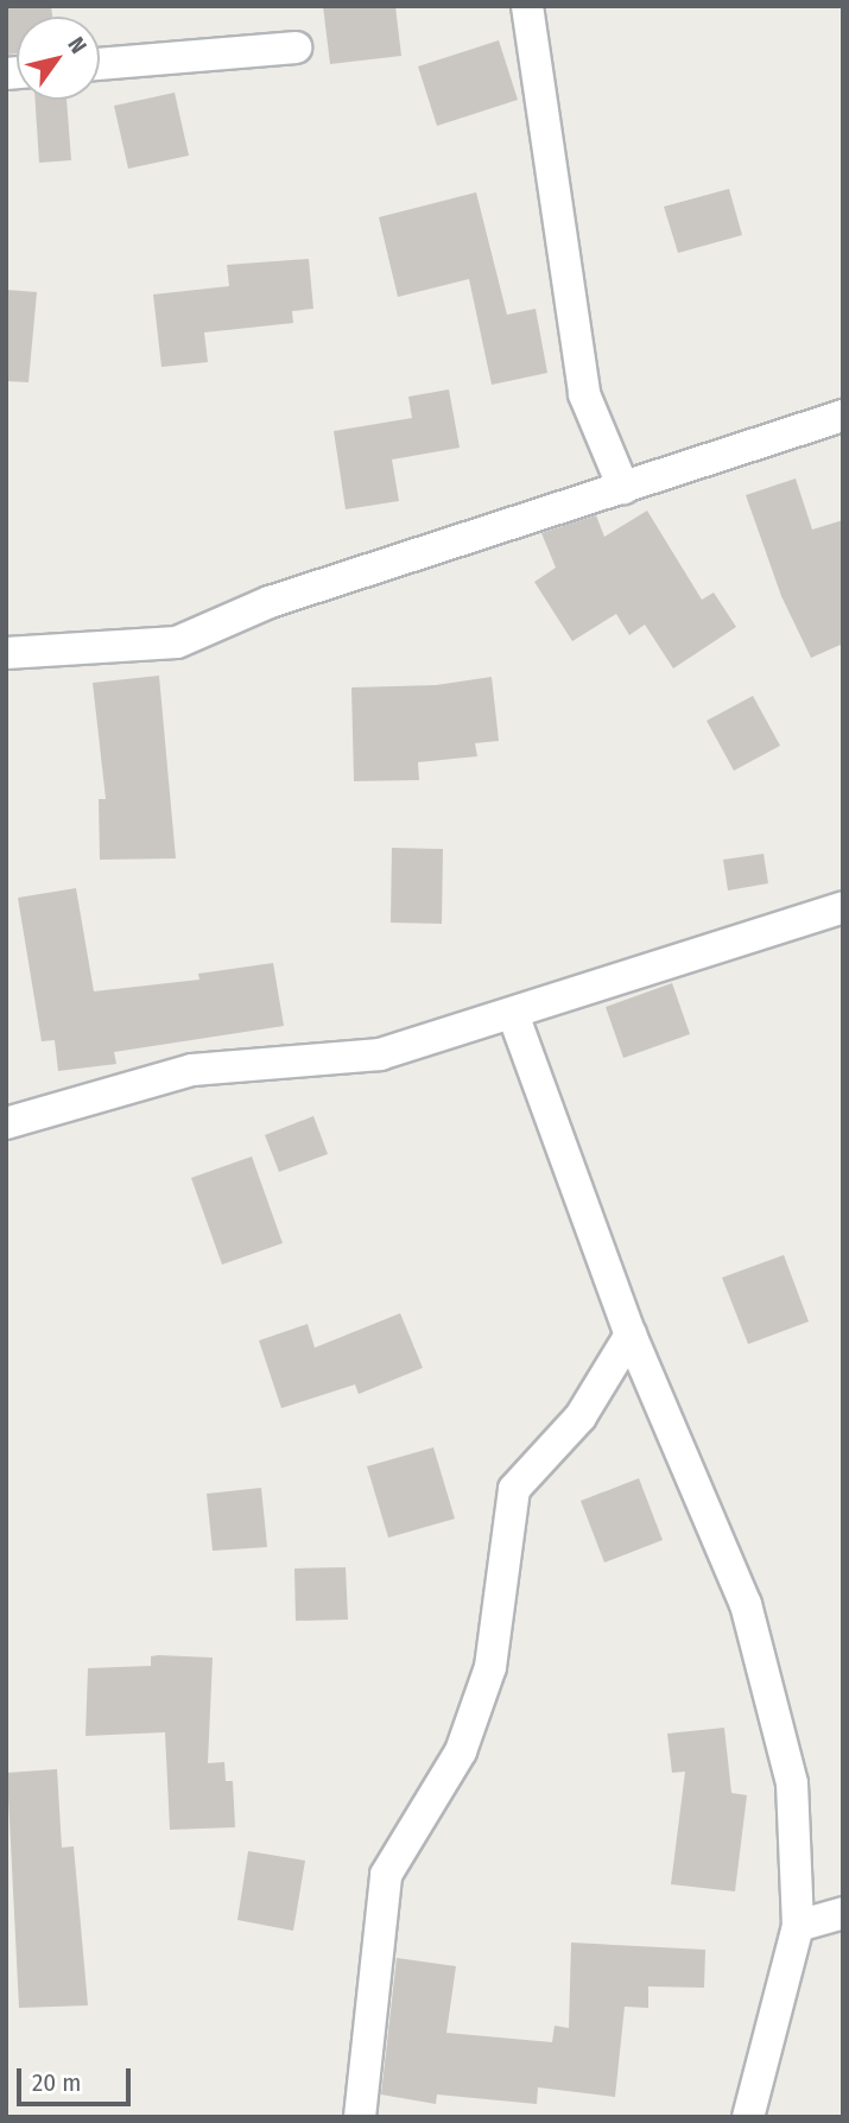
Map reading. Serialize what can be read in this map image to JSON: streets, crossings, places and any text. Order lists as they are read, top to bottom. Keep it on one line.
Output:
{"scale_bar":"20 m","north":"top right"}
